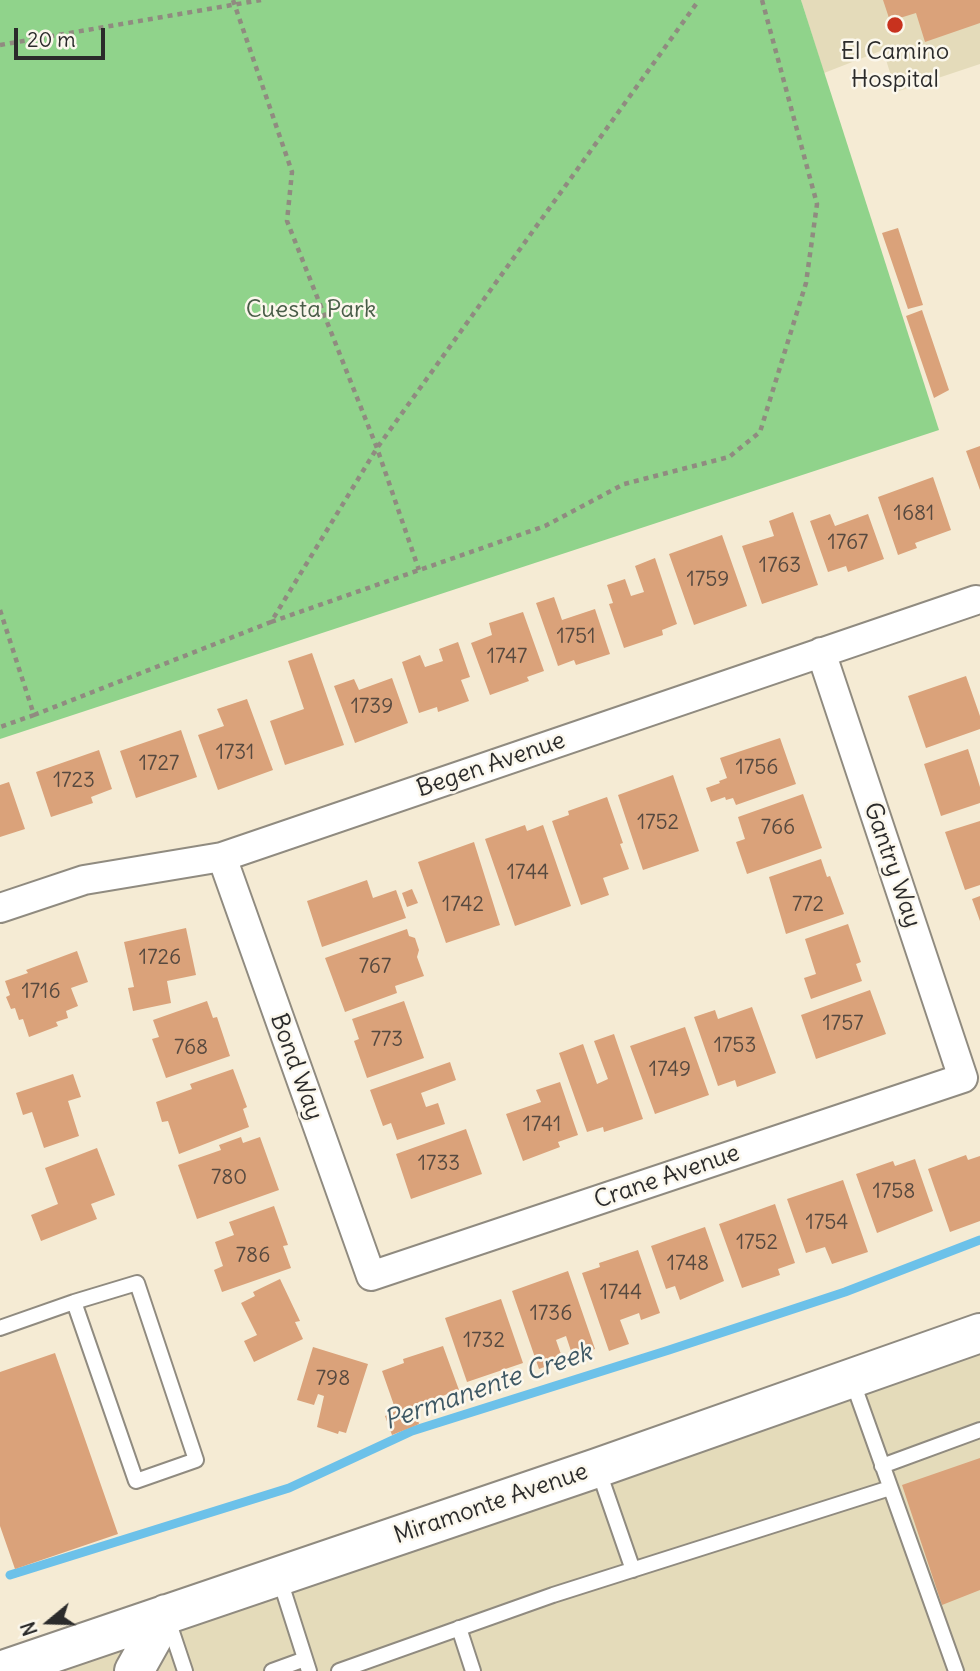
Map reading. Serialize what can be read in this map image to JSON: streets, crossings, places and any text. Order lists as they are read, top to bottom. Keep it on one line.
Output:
{"streets":{"street":["Begen Avenue","Gantry Way","Bond Way","Crane Avenue","Miramonte Avenue"]},"crossings":[["Begen Avenue","Gantry Way"],["Begen Avenue","Bond Way"],["Gantry Way","Crane Avenue"],["Bond Way","Crane Avenue"]],"water":["Permanente Creek"],"parks":["Cuesta Park"],"places":["El Camino Hospital"],"house_numbers":["1681","1767","1763","1759","1751","1747","1739","1731","1727","1756","1723","1752","766","1744","1742","772","1726","767","1716","1757","773","1753","768","1749","1741","1733","780","1758","1754","1752","786","1748","1744","1736","1732","798"],"scale_bar":"20 m","north":"left"}
